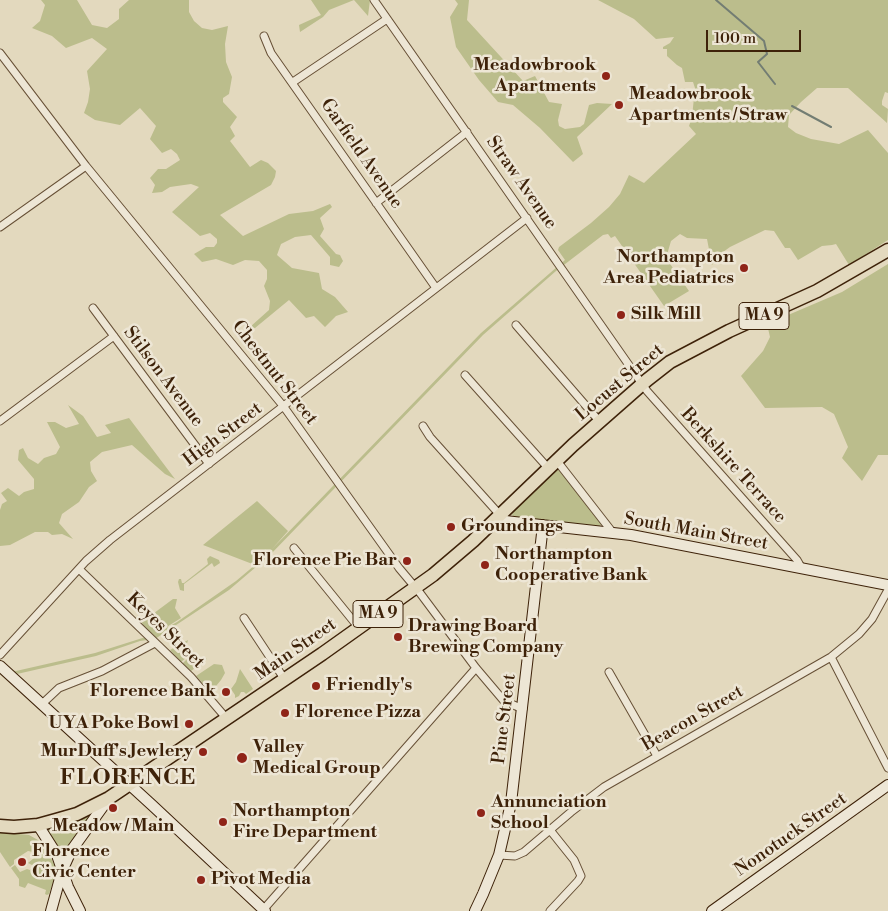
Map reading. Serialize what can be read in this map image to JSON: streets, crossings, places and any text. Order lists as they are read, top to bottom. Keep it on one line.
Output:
{"streets":{"highway":["MA 9","Locust Street","Main Street"],"main road":["South Main Street","Pine Street","Nonotuck Street"],"street":["Garfield Avenue","Straw Avenue","Chestnut Street","Stilson Avenue","High Street","Berkshire Terrace","Keyes Street","Beacon Street"]},"crossings":[["Garfield Avenue","High Street"],["Straw Avenue","Locust Street"],["Straw Avenue","High Street"],["Straw Avenue","Berkshire Terrace"],["MA 9","Main Street"],["Chestnut Street","High Street"],["Chestnut Street","Main Street"],["Chestnut Street","Pine Street"],["Stilson Avenue","High Street"],["Locust Street","Berkshire Terrace"],["Locust Street","South Main Street"],["Locust Street","Main Street"],["High Street","Keyes Street"],["Berkshire Terrace","South Main Street"],["South Main Street","Main Street"],["South Main Street","Pine Street"],["Keyes Street","Main Street"],["Pine Street","Beacon Street"]],"districts":["FLORENCE"],"places":["Meadowbrook Apartments","Meadowbrook Apartments / Straw","Northampton Area Pediatrics","Silk Mill","Groundings","Florence Pie Bar","Northampton Cooperative Bank","Drawing Board Brewing Company","Friendly's","Florence Bank","Florence Pizza","UYA Poke Bowl","MurDuff's Jewlery","Valley Medical Group","Meadow / Main","Annunciation School","Northampton Fire Department","Florence Civic Center","Pivot Media"],"scale_bar":"100 m"}
